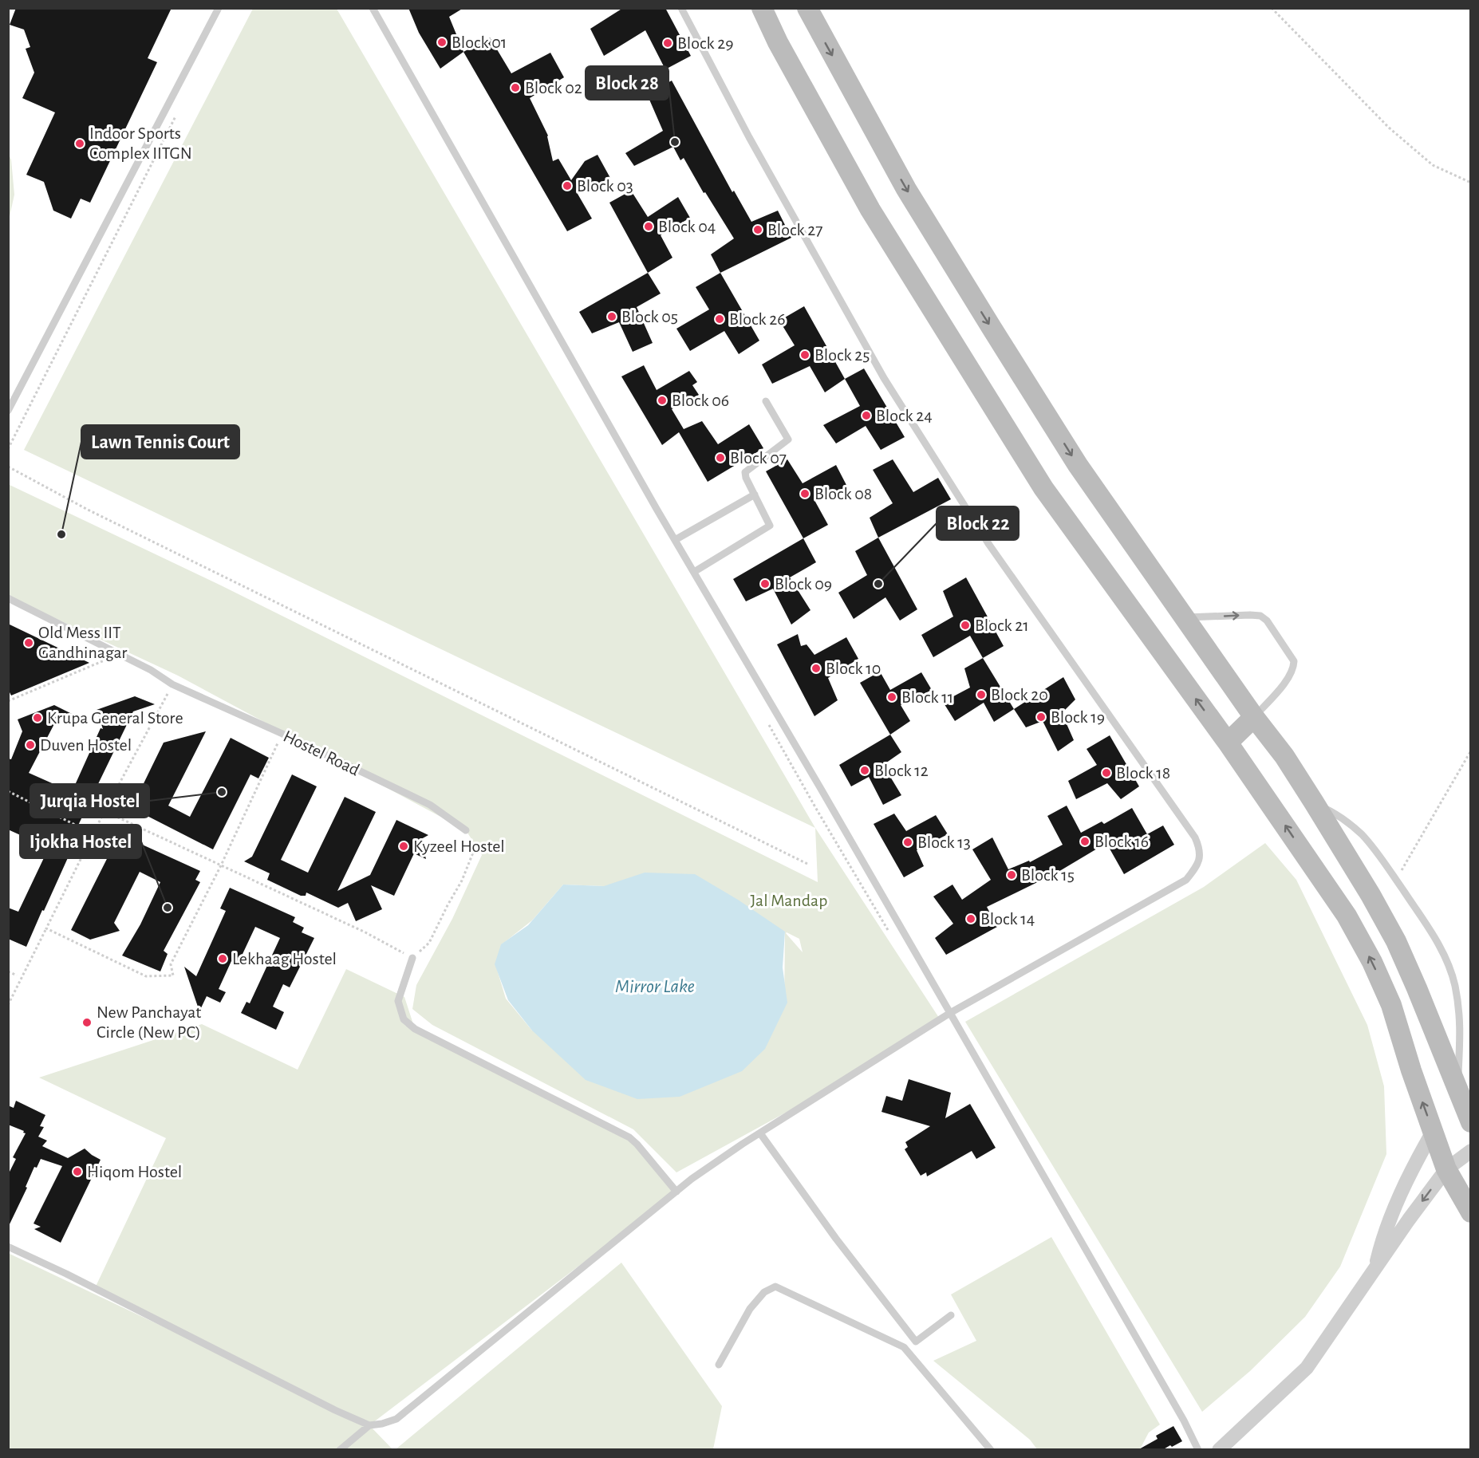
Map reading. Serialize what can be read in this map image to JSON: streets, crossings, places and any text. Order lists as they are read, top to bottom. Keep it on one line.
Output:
{"streets":{"lane":["Hostel Road"]},"water":["Mirror Lake"],"parks":["Jal Mandap"],"places":["Block 01","Block 29","Block 02","Block 28","Indoor Sports Complex IITGN","Block 03","Block 04","Block 27","Block 05","Block 26","Block 25","Block 06","Block 24","Block 07","Block 08","Lawn Tennis Court","Block 09","Block 22","Block 21","Old Mess IIT Gandhinagar","Block 10","Block 20","Block 11","Block 19","Krupa General Store","Duven Hostel","Block 12","Block 18","Jurqia Hostel","Block 16","Block 13","Kyzeel Hostel","Block 15","Ijokha Hostel","Block 14","Lekhaag Hostel","New Panchayat Circle (New PC)","Hiqom Hostel"]}
